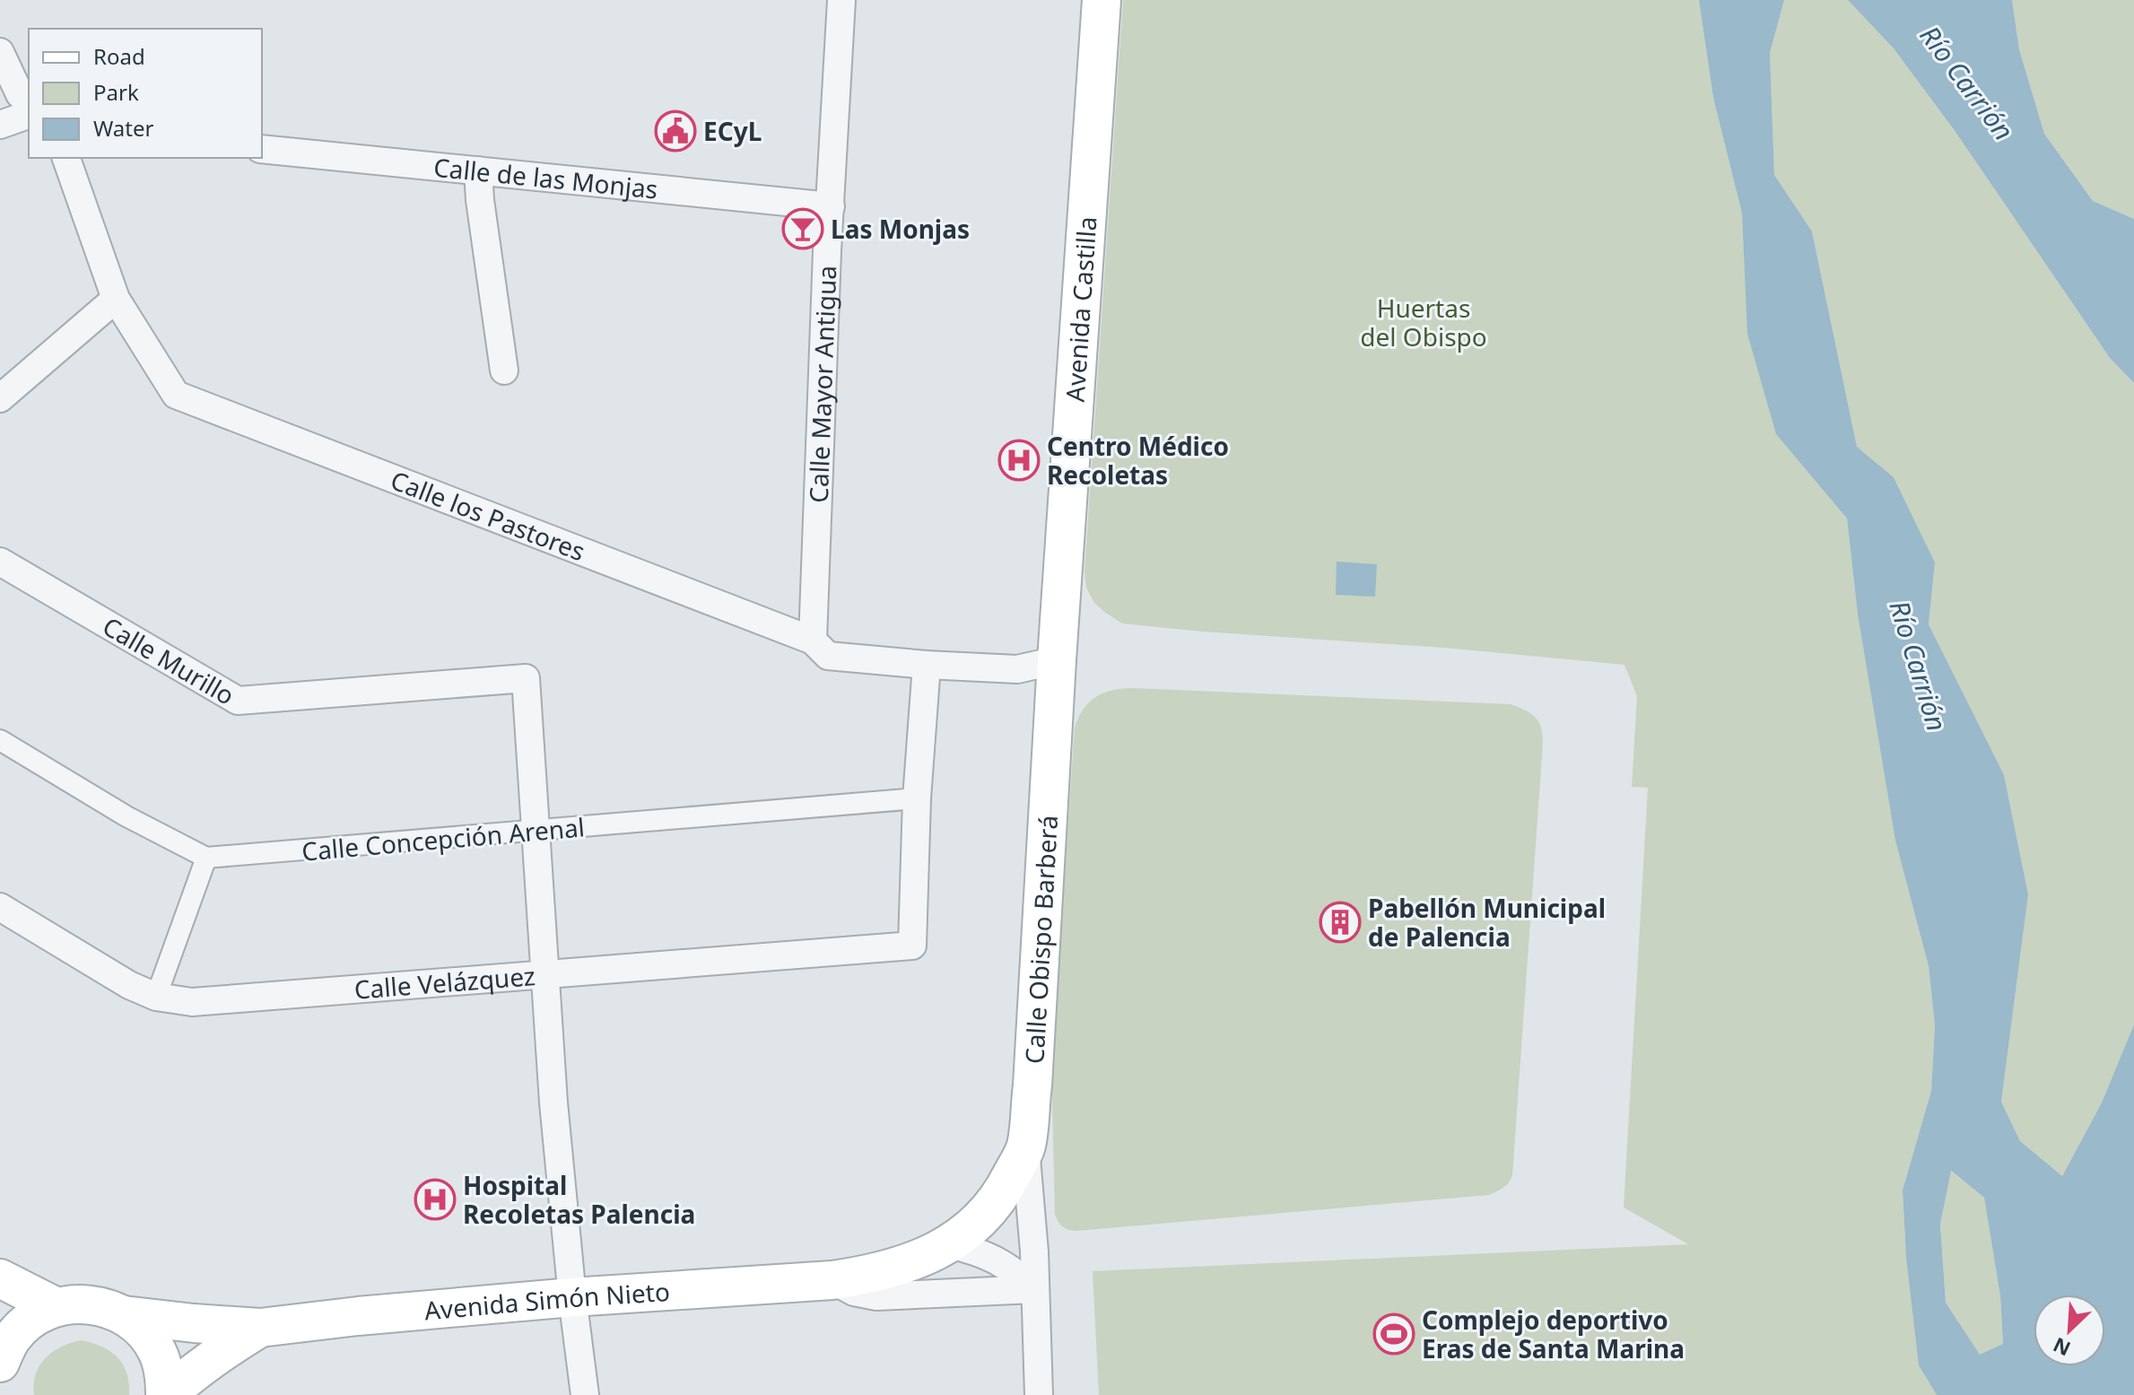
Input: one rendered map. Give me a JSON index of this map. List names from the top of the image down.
{
  "streets": {
    "main road": ["Avenida Castilla", "Calle Obispo Barberá", "Avenida Simón Nieto"],
    "street": [
      "Calle de las Monjas",
      "Calle Mayor Antigua",
      "Calle los Pastores",
      "Calle Murillo",
      "Calle Concepción Arenal",
      "Calle Velázquez"
    ]
  },
  "crossings": [
    ["Calle de las Monjas", "Calle Mayor Antigua"],
    ["Avenida Castilla", "Calle los Pastores"],
    ["Avenida Castilla", "Calle Obispo Barberá"],
    ["Calle Mayor Antigua", "Calle los Pastores"],
    ["Calle los Pastores", "Calle Obispo Barberá"],
    ["Calle Murillo", "Calle Concepción Arenal"],
    ["Calle Concepción Arenal", "Calle Velázquez"],
    ["Calle Obispo Barberá", "Avenida Simón Nieto"]
  ],
  "water": ["Río Carrión"],
  "parks": ["Huertas del Obispo"],
  "places": {
    "public building": ["ECyL"],
    "bar": ["Las Monjas"],
    "hospital": ["Centro Médico Recoletas", "Hospital Recoletas Palencia"],
    "building": ["Pabellón Municipal de Palencia"],
    "sports": ["Complejo deportivo Eras de Santa Marina"]
  },
  "legend": ["Road", "Park", "Water"],
  "north": "bottom left"
}
